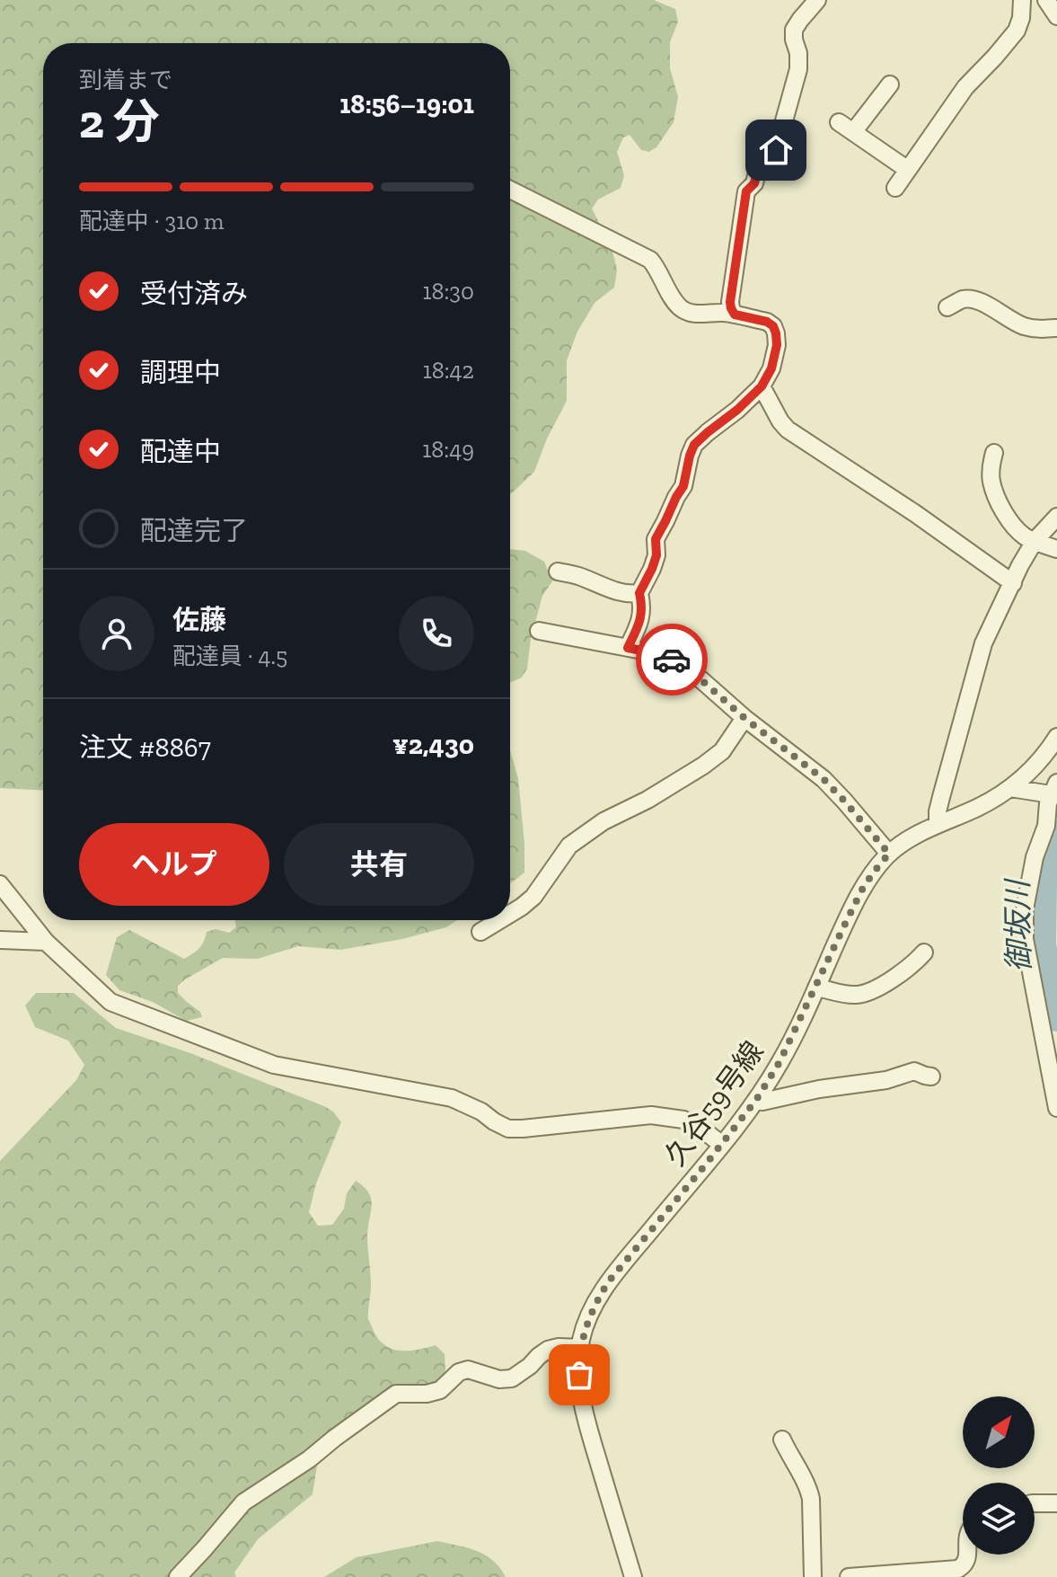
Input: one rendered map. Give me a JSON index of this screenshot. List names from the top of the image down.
{
  "streets": {
    "street": ["久谷59号線"]
  },
  "water": ["御坂川"],
  "north": "top right",
  "page": {
    "heading": ["2 分", "到着まで", "18:56–19:01"],
    "panel": [
      "佐藤",
      "配達員 · 4.5",
      "注文 #8867",
      "¥2,430"
    ],
    "bar": "配達中 · 310 m",
    "list": [
      ["受付済み", "18:30"],
      ["調理中", "18:42"],
      ["配達中", "18:49"],
      "配達完了"
    ],
    "buttons": ["ヘルプ", "共有"]
  }
}
